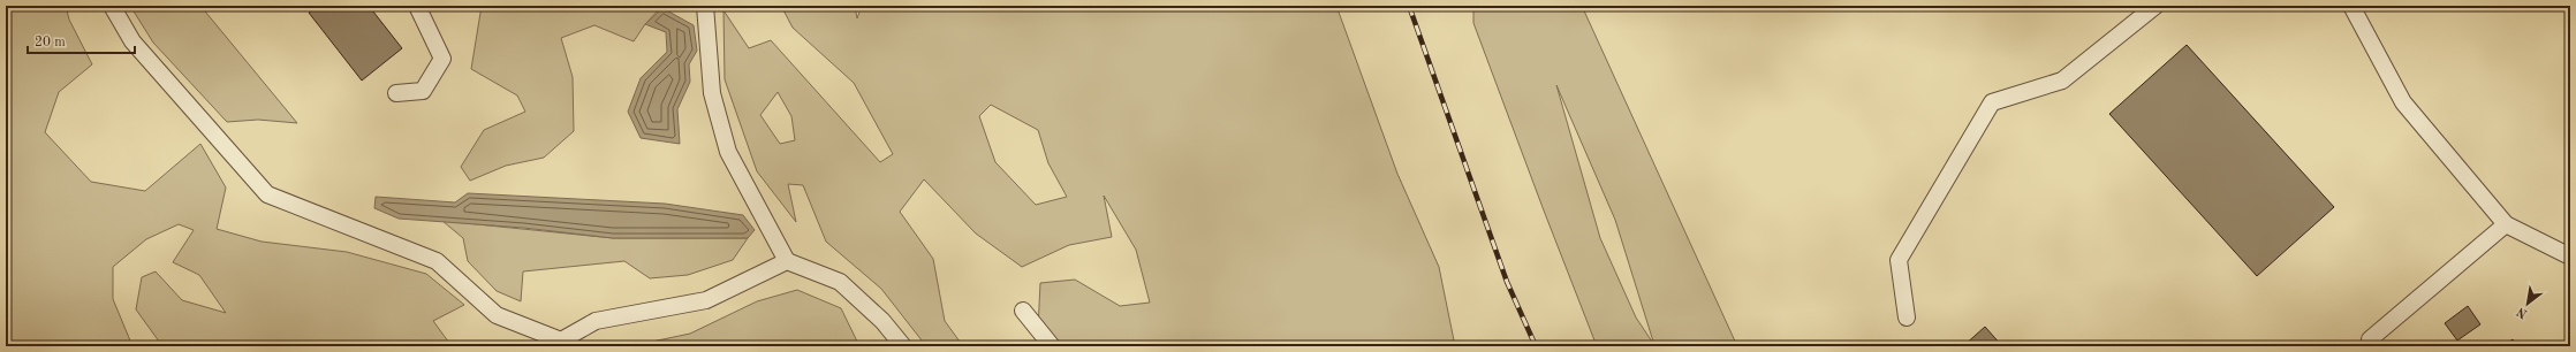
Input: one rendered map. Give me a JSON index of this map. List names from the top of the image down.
{
  "scale_bar": "20 m",
  "north": "bottom left"
}
